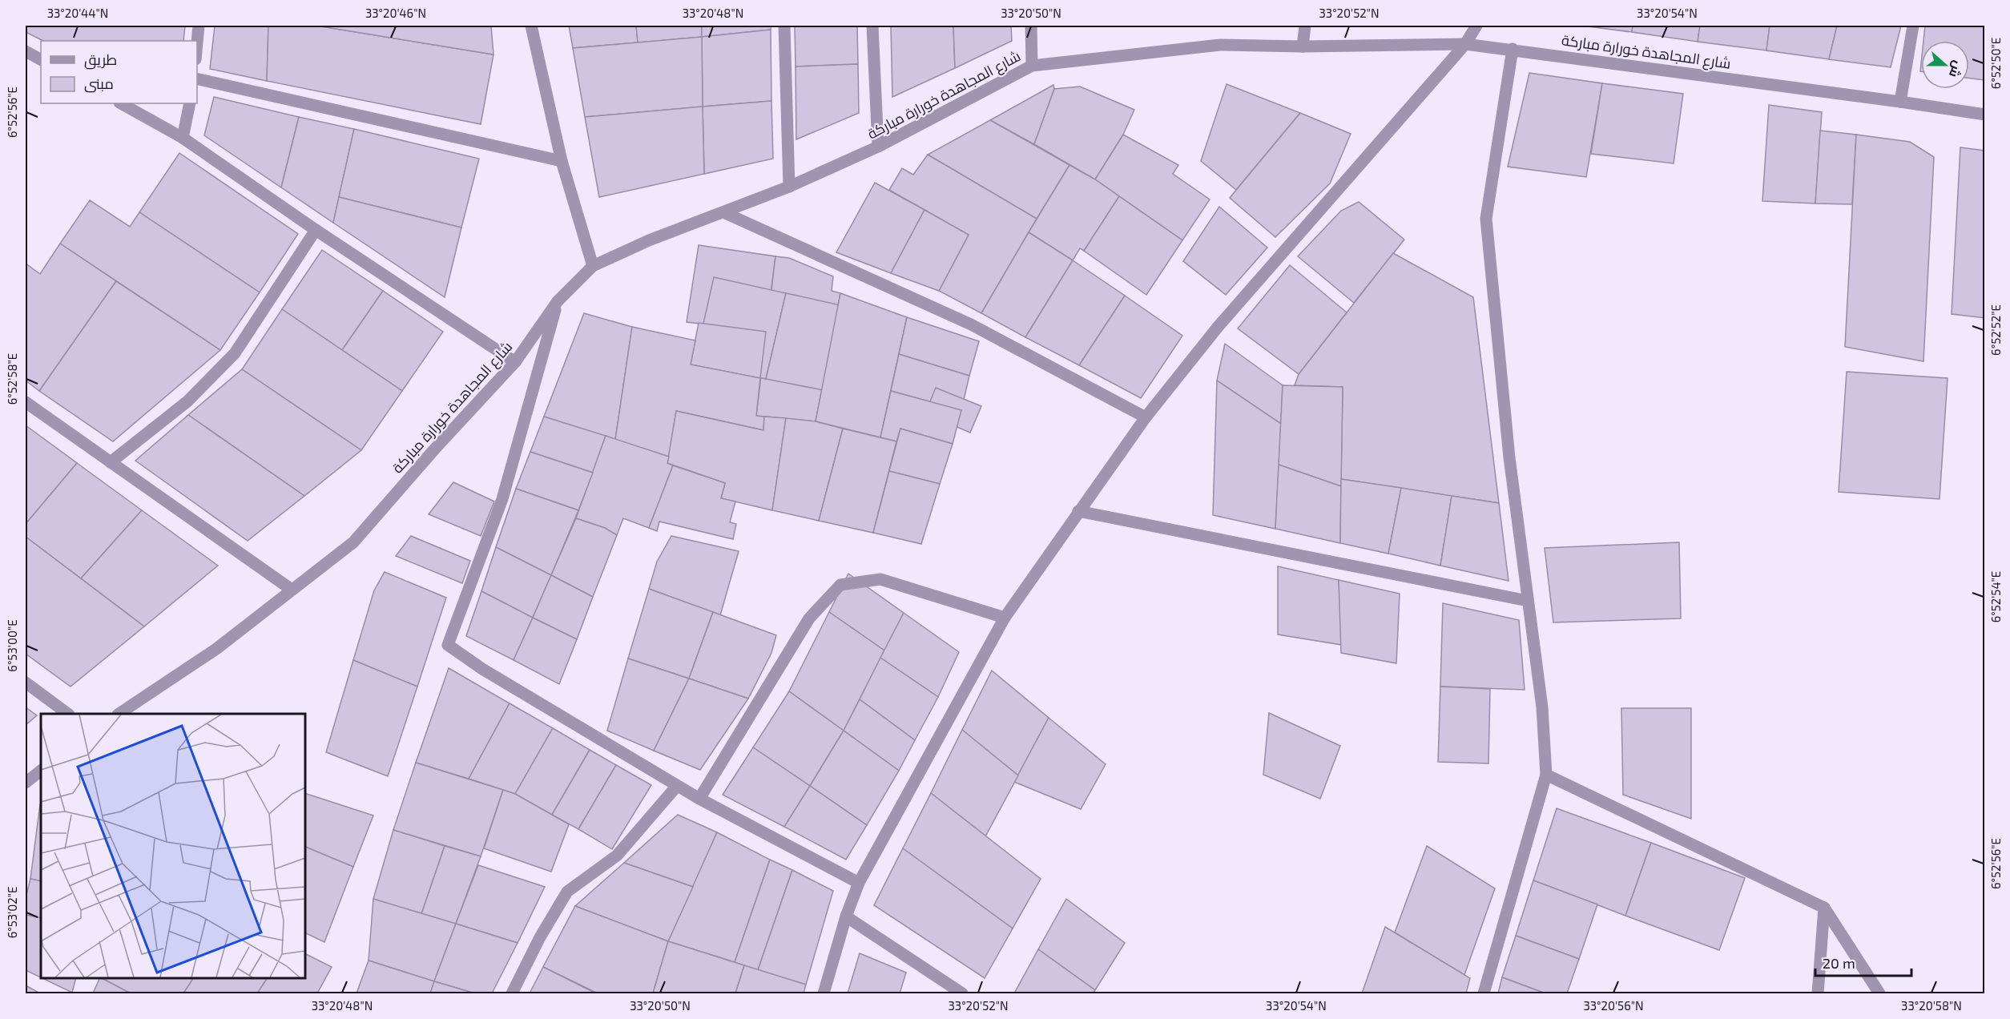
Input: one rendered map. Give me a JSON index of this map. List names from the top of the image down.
{
  "streets": {
    "street": ["شارع المجاهدة خورارة مباركة"]
  },
  "legend": ["طريق", "مبنى"],
  "scale_bar": "20 m",
  "north": "right",
  "coordinates": [
    "33°20'44\"N",
    "33°20'46\"N",
    "33°20'48\"N",
    "33°20'50\"N",
    "33°20'52\"N",
    "33°20'54\"N",
    "6°52'50\"E",
    "6°52'56\"E",
    "6°52'52\"E",
    "6°52'58\"E",
    "6°52'54\"E",
    "6°53'00\"E",
    "6°53'02\"E",
    "33°20'56\"N",
    "33°20'58\"N"
  ]
}
